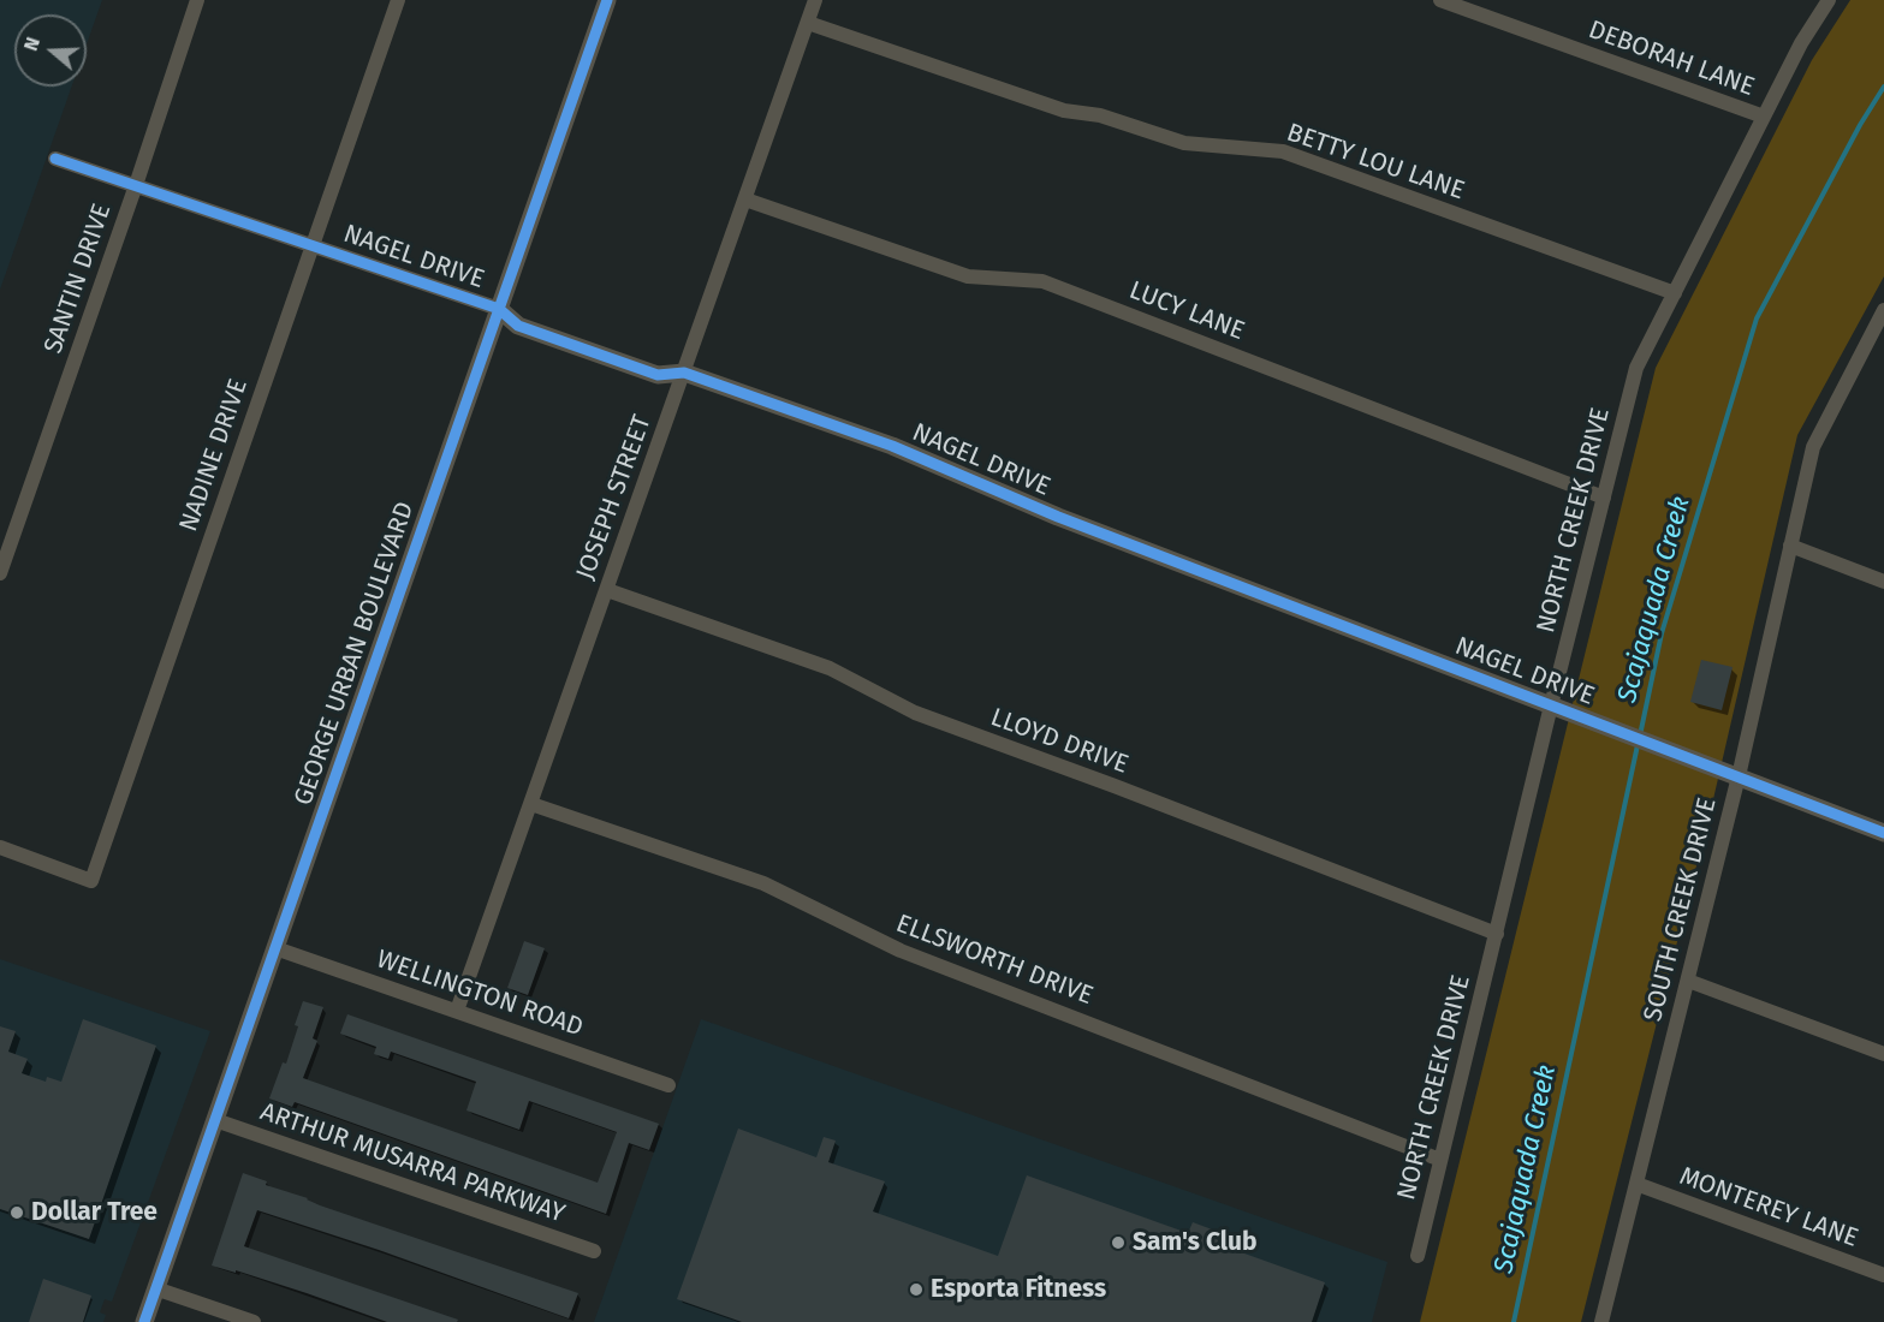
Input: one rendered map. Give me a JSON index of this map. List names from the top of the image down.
{
  "streets": {
    "street": [
      "DEBORAH LANE",
      "BETTY LOU LANE",
      "NAGEL DRIVE",
      "SANTIN DRIVE",
      "LUCY LANE",
      "NADINE DRIVE",
      "JOSEPH STREET",
      "NORTH CREEK DRIVE",
      "GEORGE URBAN BOULEVARD",
      "LLOYD DRIVE",
      "SOUTH CREEK DRIVE",
      "ELLSWORTH DRIVE",
      "WELLINGTON ROAD",
      "ARTHUR MUSARRA PARKWAY",
      "MONTEREY LANE"
    ]
  },
  "crossings": [
    ["DEBORAH LANE", "NORTH CREEK DRIVE"],
    ["BETTY LOU LANE", "JOSEPH STREET"],
    ["BETTY LOU LANE", "NORTH CREEK DRIVE"],
    ["NAGEL DRIVE", "SANTIN DRIVE"],
    ["NAGEL DRIVE", "NADINE DRIVE"],
    ["NAGEL DRIVE", "JOSEPH STREET"],
    ["NAGEL DRIVE", "NORTH CREEK DRIVE"],
    ["NAGEL DRIVE", "GEORGE URBAN BOULEVARD"],
    ["NAGEL DRIVE", "SOUTH CREEK DRIVE"],
    ["LUCY LANE", "JOSEPH STREET"],
    ["LUCY LANE", "NORTH CREEK DRIVE"],
    ["JOSEPH STREET", "LLOYD DRIVE"],
    ["JOSEPH STREET", "ELLSWORTH DRIVE"],
    ["JOSEPH STREET", "WELLINGTON ROAD"],
    ["NORTH CREEK DRIVE", "LLOYD DRIVE"],
    ["NORTH CREEK DRIVE", "ELLSWORTH DRIVE"],
    ["GEORGE URBAN BOULEVARD", "WELLINGTON ROAD"],
    ["GEORGE URBAN BOULEVARD", "ARTHUR MUSARRA PARKWAY"],
    ["SOUTH CREEK DRIVE", "MONTEREY LANE"]
  ],
  "water": ["Scajaquada Creek"],
  "places": ["Dollar Tree", "Sam's Club", "Esporta Fitness"],
  "north": "left"
}
